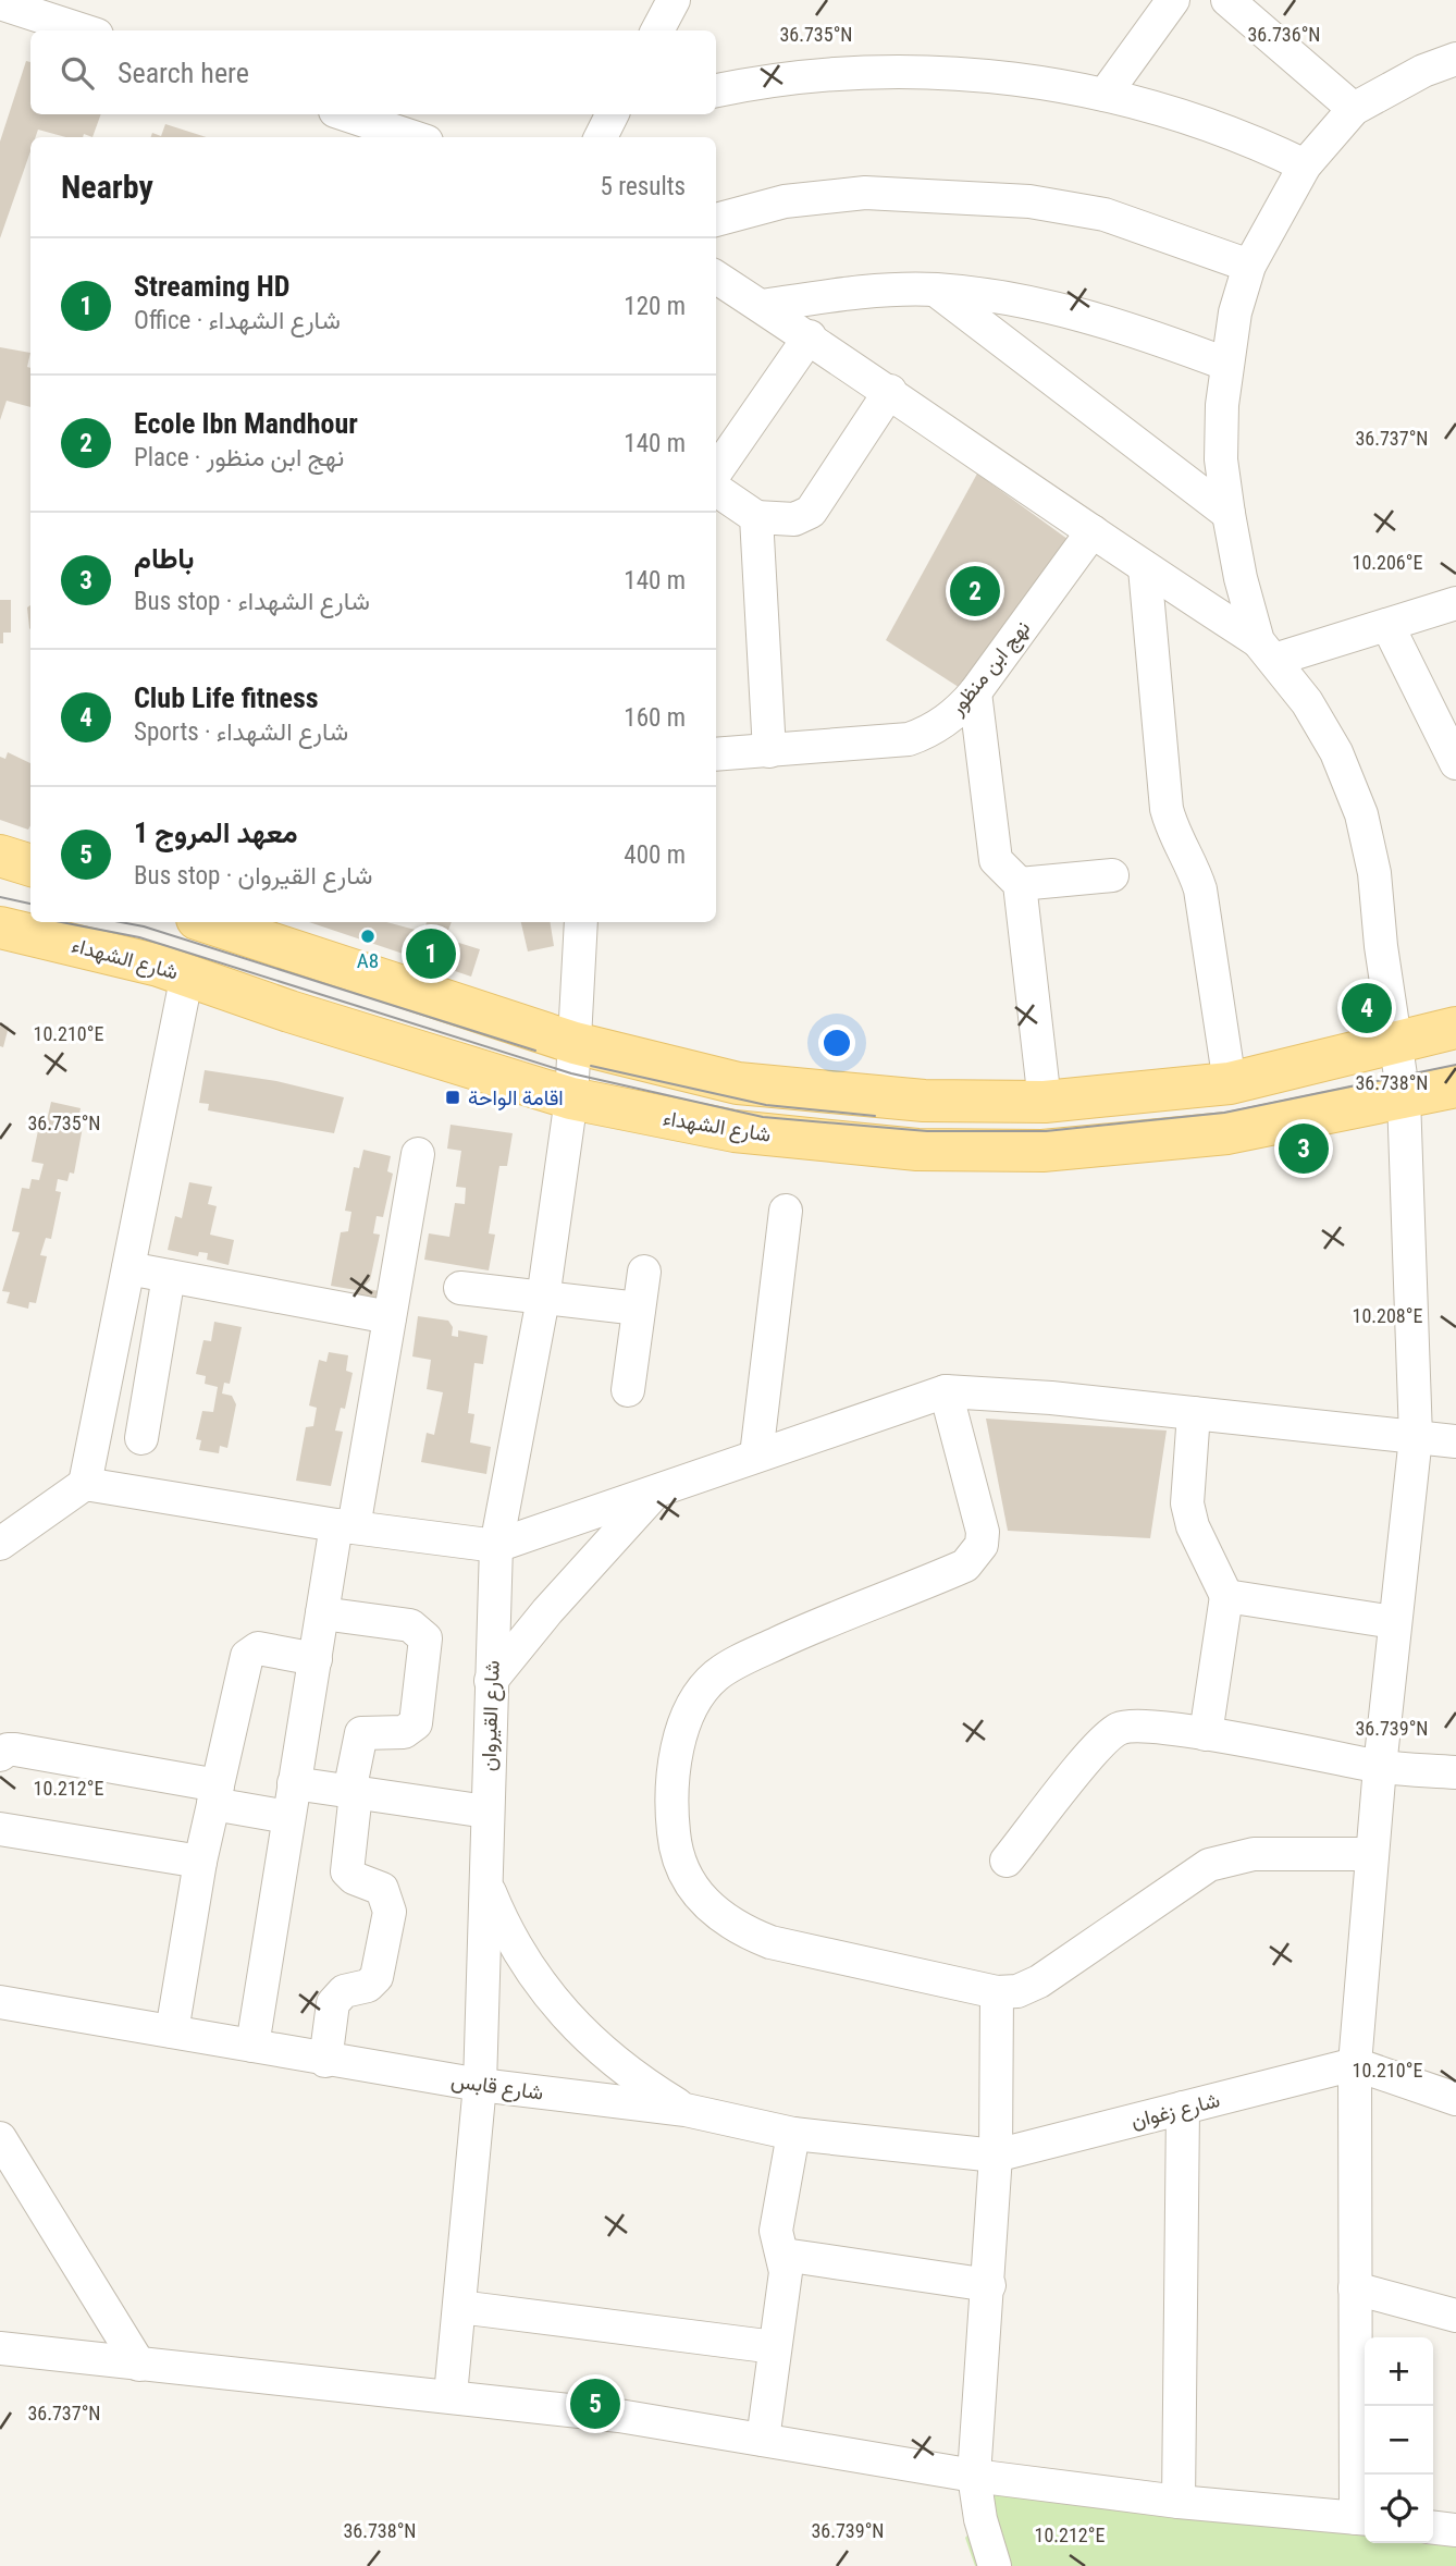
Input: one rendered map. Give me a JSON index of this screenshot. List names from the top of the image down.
{
  "streets": {
    "main road": ["شارع الشهداء"],
    "street": [
      "نهج ابن منظور",
      "شارع القيروان",
      "شارع قابس",
      "شارع زغوان"
    ]
  },
  "crossings": [
    ["شارع الشهداء", "شارع القيروان"],
    ["شارع القيروان", "شارع قابس"],
    ["شارع قابس", "شارع زغوان"]
  ],
  "places": {
    "other": ["A8"],
    "transit": ["اقامة الواحة"]
  },
  "page": {
    "search": "Search here",
    "heading": ["Nearby", "5 results"],
    "list": [
      {
        "mark": "1",
        "name": "Streaming HD",
        "note": "Office · شارع الشهداء",
        "value": "120 m"
      },
      {
        "mark": "2",
        "name": "Ecole Ibn Mandhour",
        "note": "Place · نهج ابن منظور",
        "value": "140 m"
      },
      {
        "mark": "3",
        "name": "باطام",
        "note": "Bus stop · شارع الشهداء",
        "value": "140 m"
      },
      {
        "mark": "4",
        "name": "Club Life fitness",
        "note": "Sports · شارع الشهداء",
        "value": "160 m"
      },
      {
        "mark": "5",
        "name": "معهد المروج 1",
        "note": "Bus stop · شارع القيروان",
        "value": "400 m"
      }
    ],
    "pins": [
      "2",
      "1",
      "4",
      "3",
      "5"
    ],
    "map_buttons": ["+", "−"]
  },
  "coordinates": [
    "36.735°N",
    "36.736°N",
    "36.737°N",
    "10.206°E",
    "10.210°E",
    "36.738°N",
    "10.208°E",
    "36.739°N",
    "10.212°E"
  ]
}
